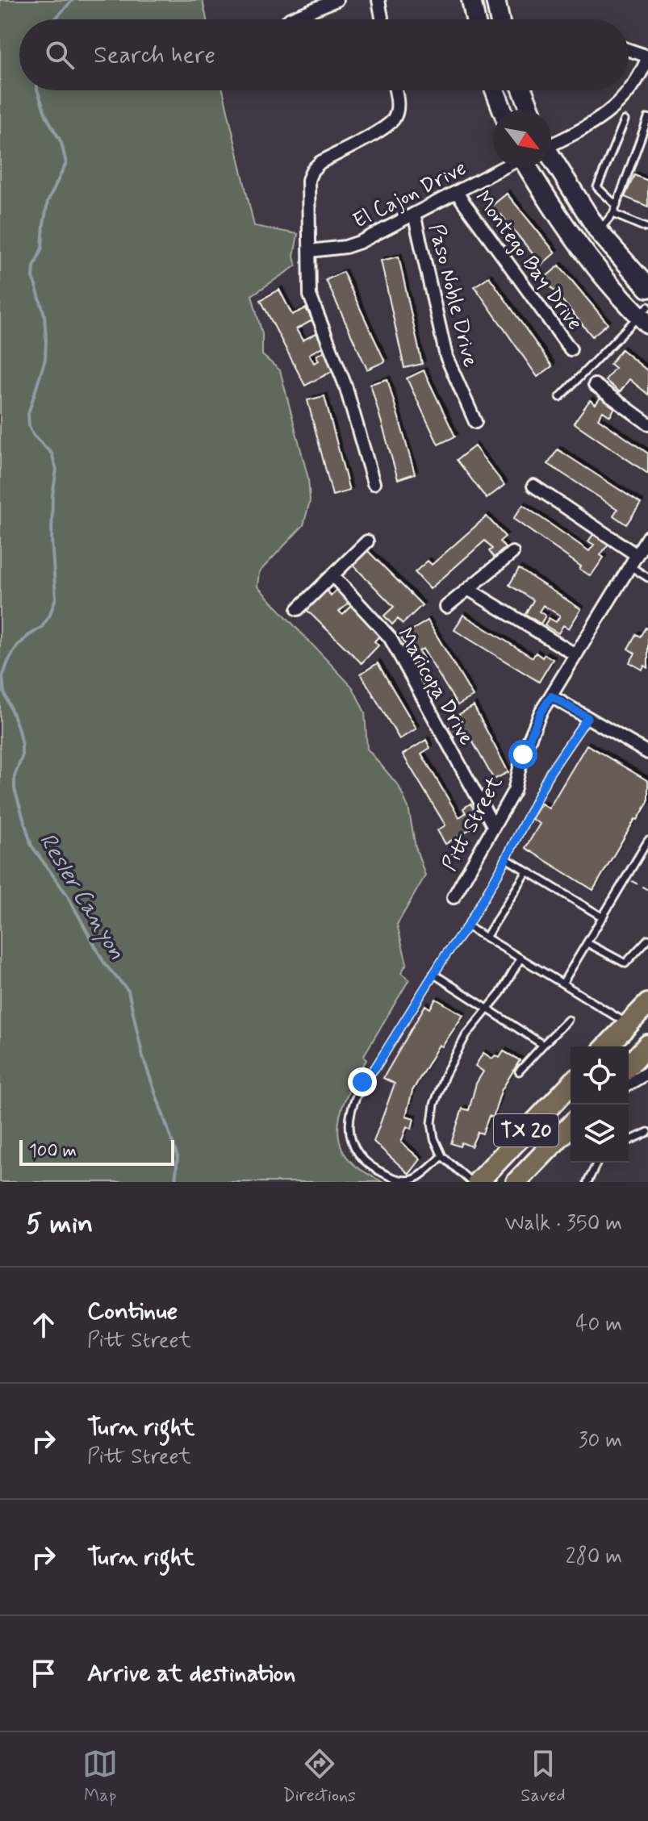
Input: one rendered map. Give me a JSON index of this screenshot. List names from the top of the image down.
{
  "streets": {
    "main road": ["TX 20"],
    "street": [
      "El Cajon Drive",
      "Montego Bay Drive",
      "Paso Noble Drive",
      "Maricopa Drive",
      "Pitt Street"
    ]
  },
  "crossings": [
    ["El Cajon Drive", "Montego Bay Drive"],
    ["El Cajon Drive", "Paso Noble Drive"],
    ["Maricopa Drive", "Pitt Street"]
  ],
  "water": ["Resler Canyon"],
  "scale_bar": "100 m",
  "north": "bottom right",
  "page": {
    "search": "Search here",
    "scale": "100 m",
    "heading": ["5 min", "Walk · 350 m"],
    "list": [
      ["Continue", "Pitt Street", "40 m"],
      ["Turn right", "Pitt Street", "30 m"],
      ["Turn right", "280 m"],
      "Arrive at destination"
    ],
    "nav": ["Map", "Directions", "Saved"]
  }
}
